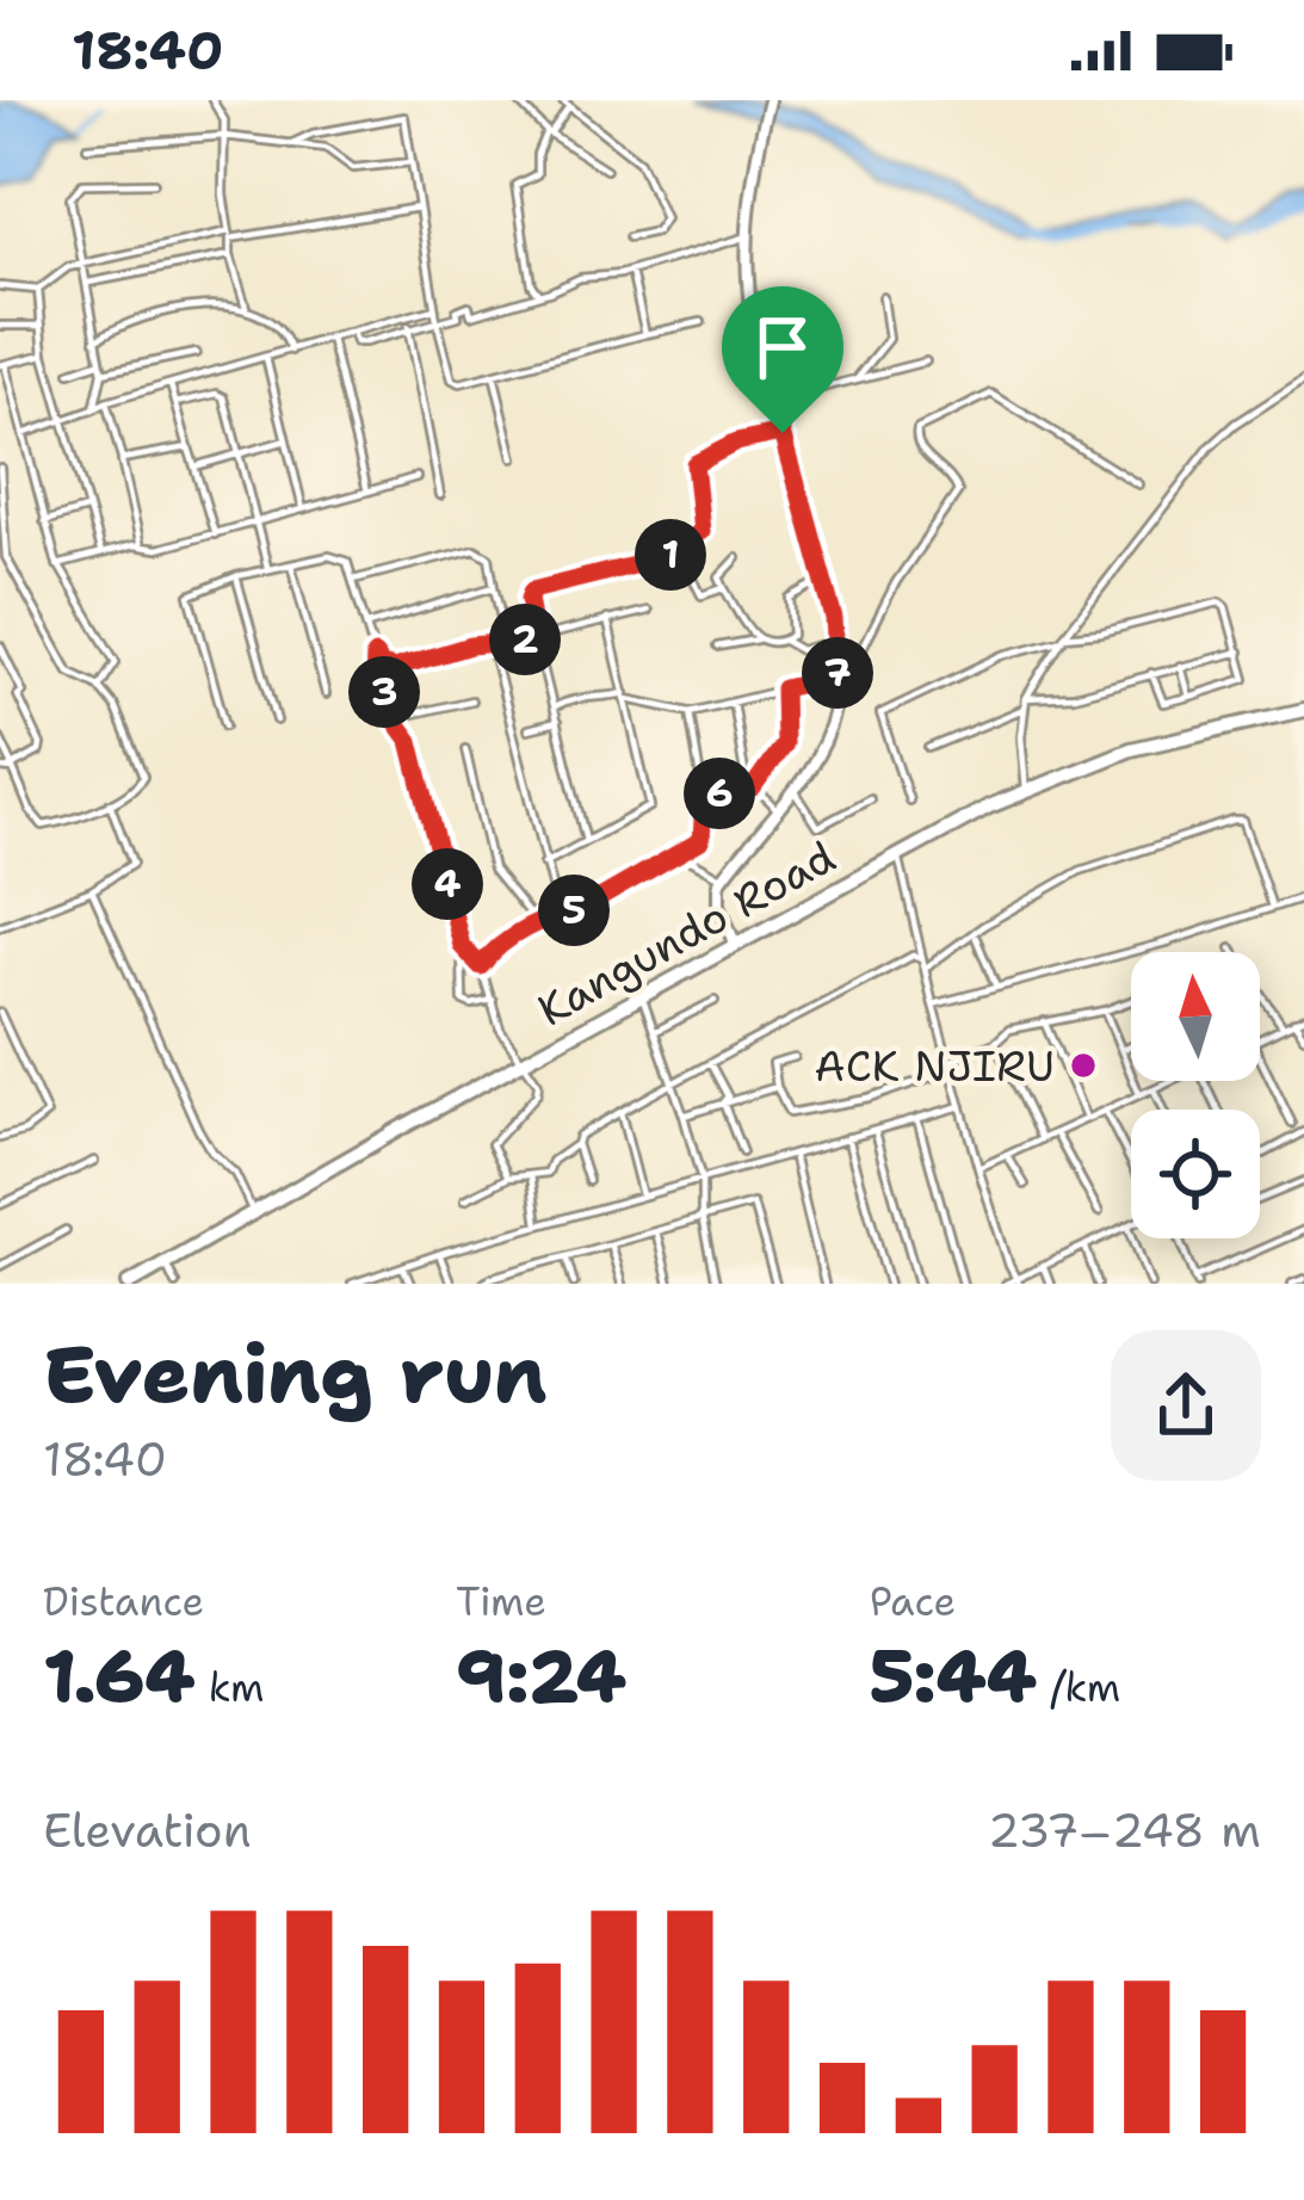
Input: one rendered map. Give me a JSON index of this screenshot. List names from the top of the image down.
{
  "streets": {
    "highway": ["Kangundo Road"]
  },
  "places": ["ACK NJIRU"],
  "north": "top",
  "page": {
    "status": "18:40",
    "pins": [
      "1",
      "2",
      "7",
      "3",
      "6",
      "4",
      "5"
    ],
    "heading": ["Evening run", "18:40"],
    "stats": [
      ["Distance", "1.64 km"],
      ["Time", "9:24"],
      ["Pace", "5:44 /km"]
    ],
    "chart": ["Elevation", "237–248 m"]
  }
}
